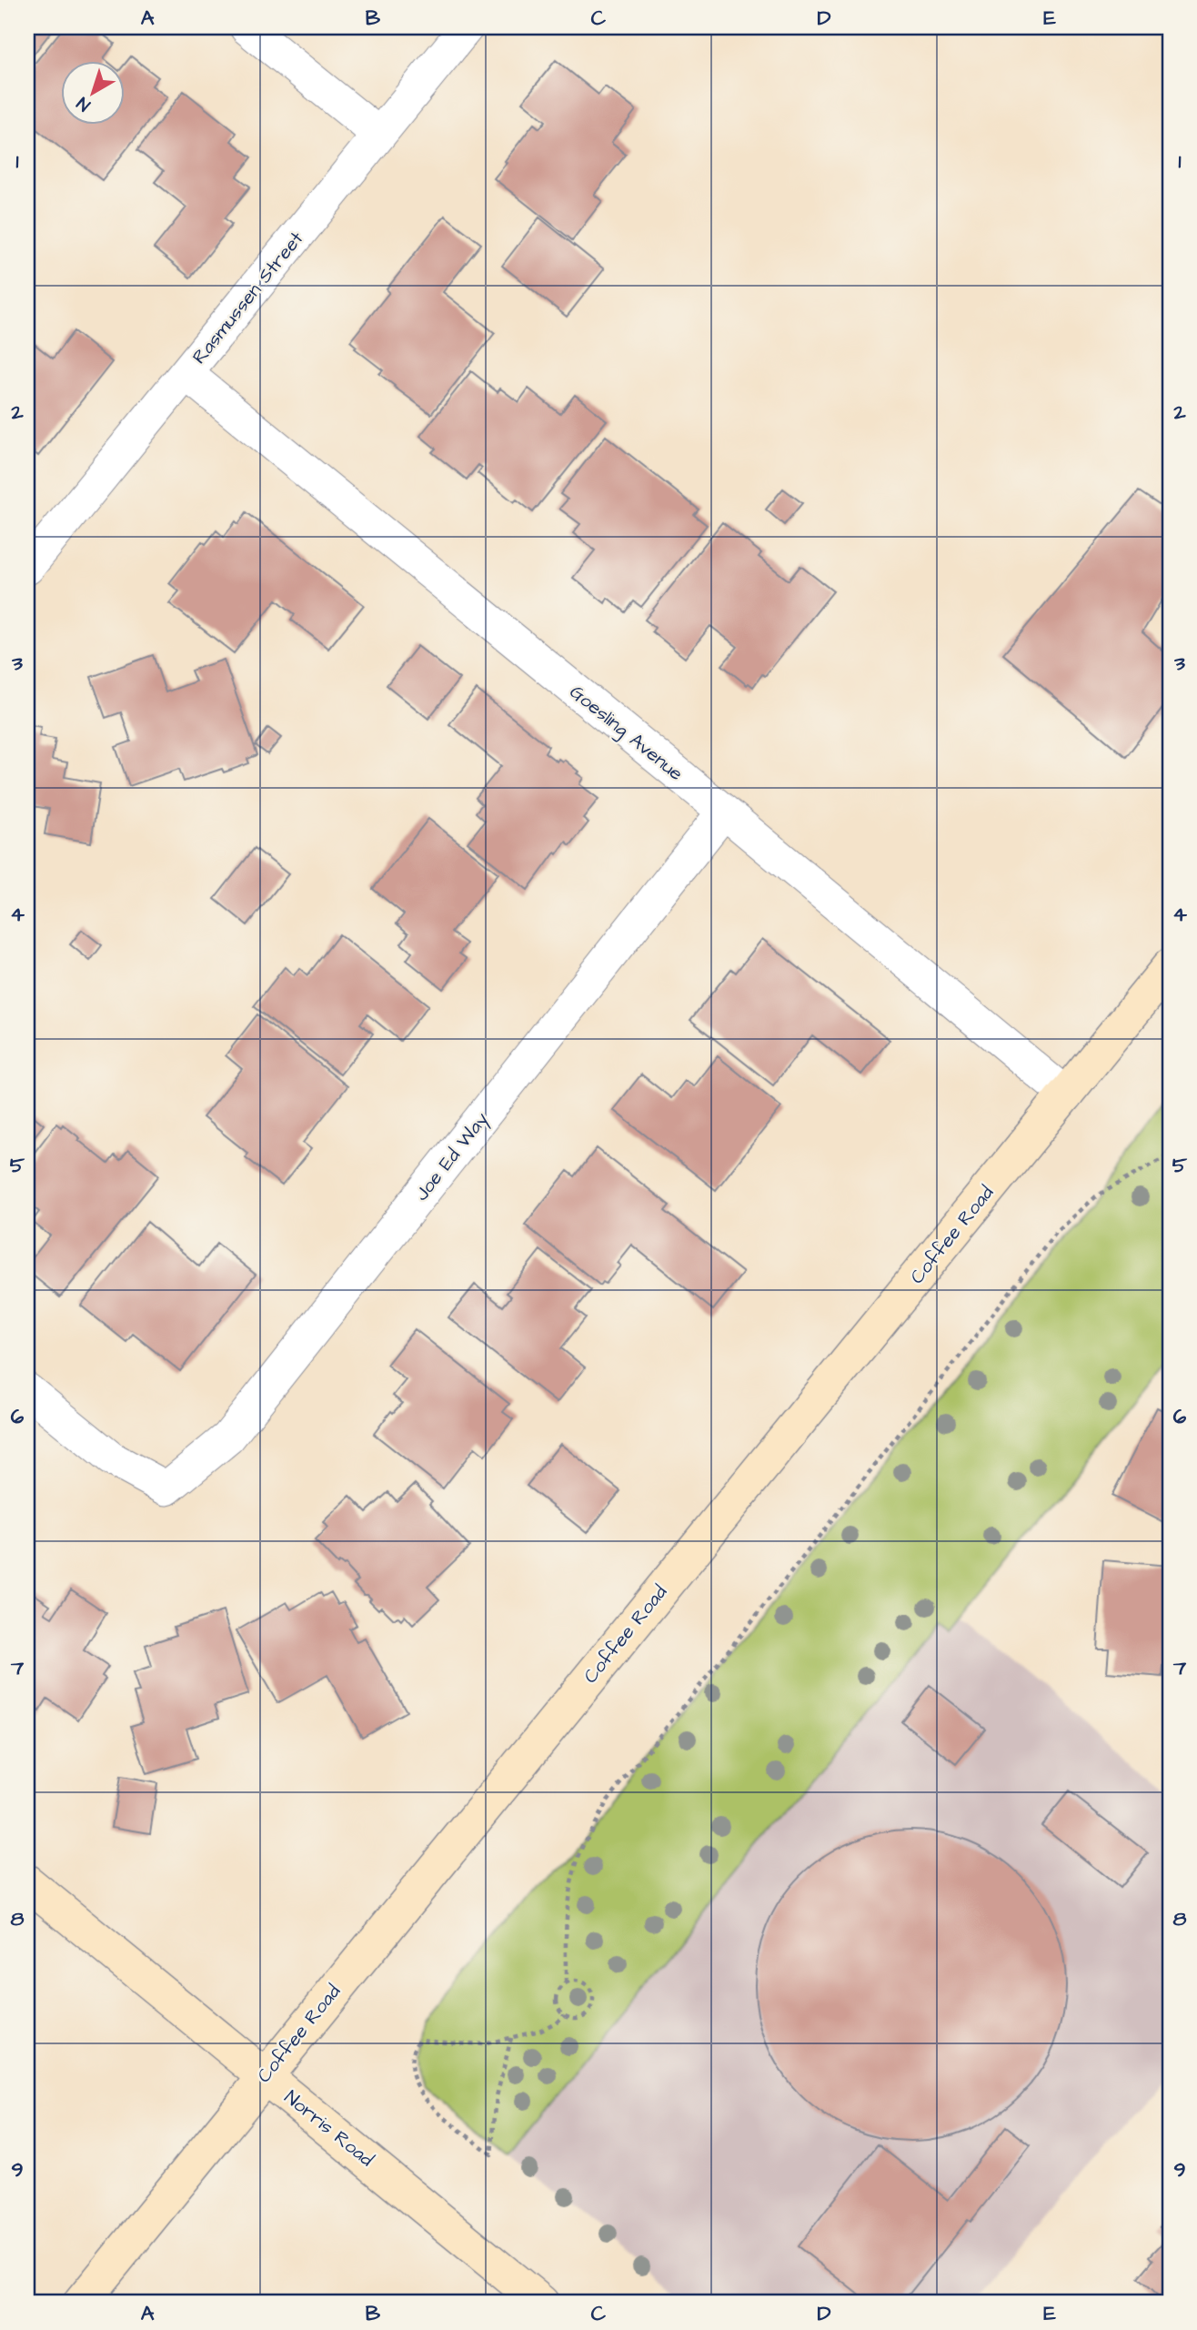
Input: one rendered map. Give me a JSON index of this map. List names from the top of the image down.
{
  "streets": {
    "main road": ["Coffee Road", "Norris Road"],
    "street": ["Rasmussen Street", "Goesling Avenue", "Joe Ed Way"]
  },
  "crossings": [
    ["Rasmussen Street", "Goesling Avenue"],
    ["Goesling Avenue", "Joe Ed Way"],
    ["Goesling Avenue", "Coffee Road"],
    ["Coffee Road", "Norris Road"]
  ],
  "north": "bottom left",
  "grid": {
    "columns": [
      "A",
      "B",
      "C",
      "D",
      "E"
    ],
    "rows": [
      "1",
      "2",
      "3",
      "4",
      "5",
      "6",
      "7",
      "8",
      "9"
    ]
  }
}
